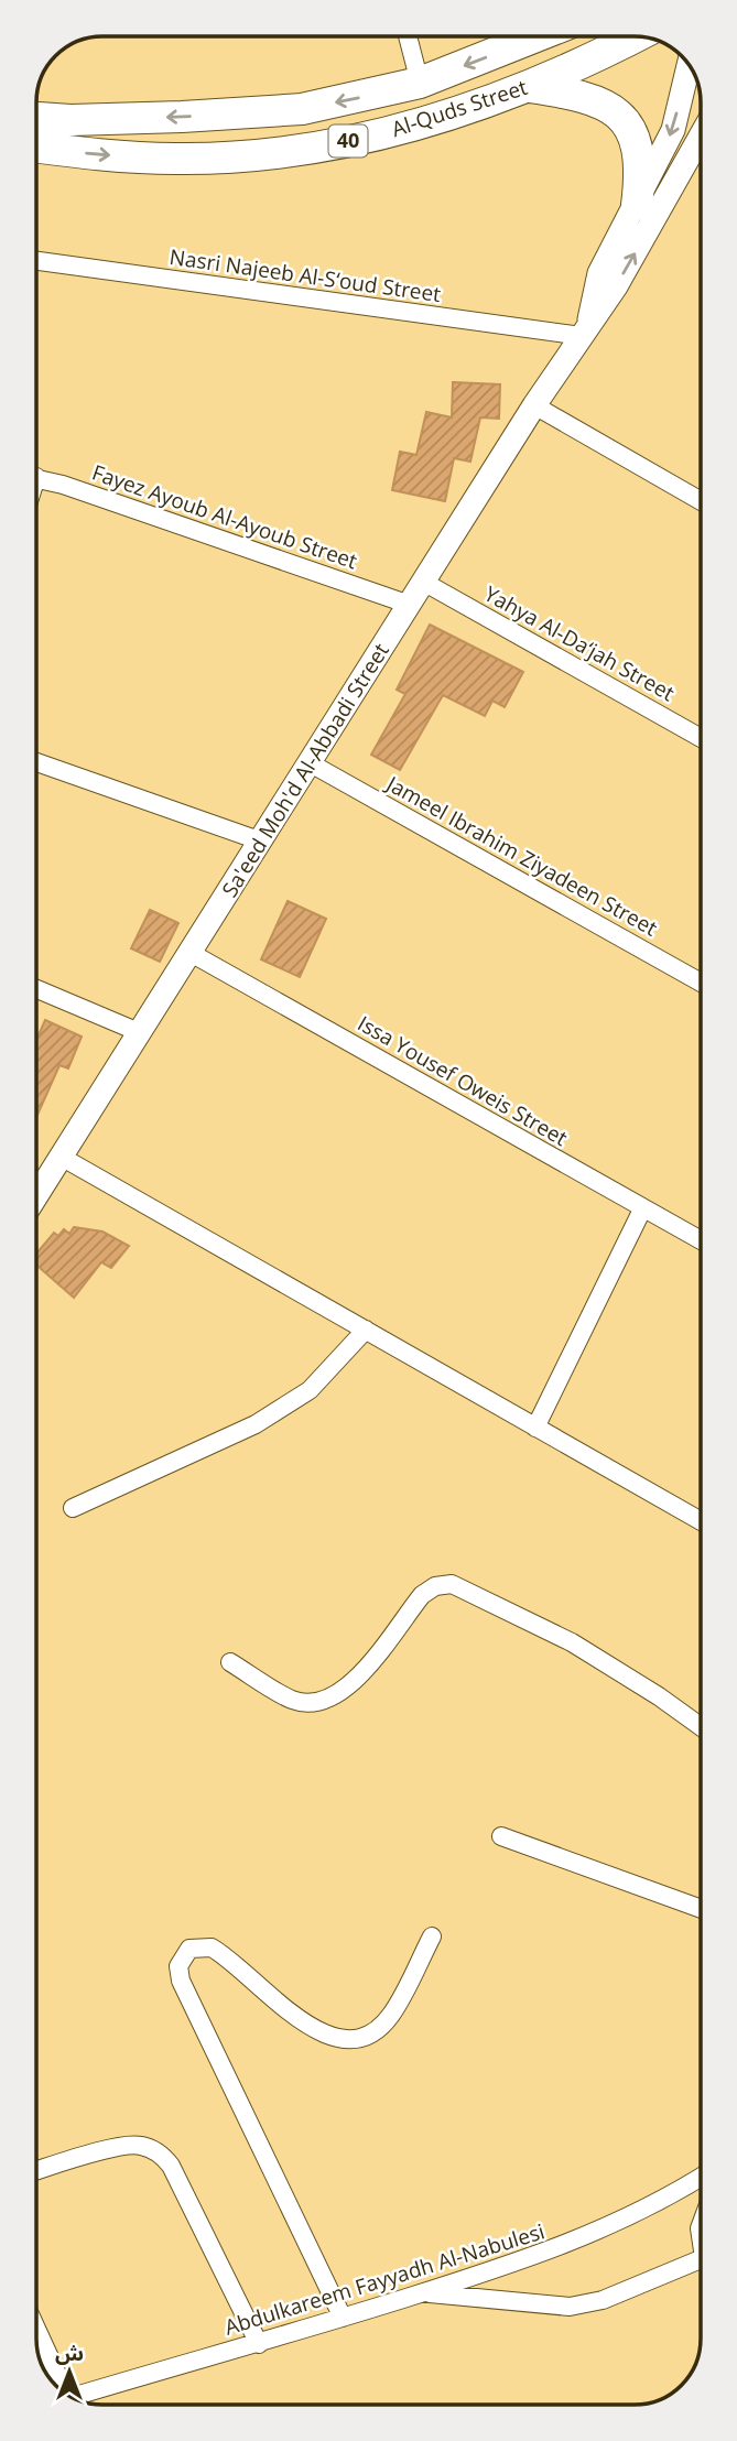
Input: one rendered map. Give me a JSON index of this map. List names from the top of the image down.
{
  "streets": {
    "highway": ["Al-Quds Street", "40"],
    "street": [
      "Nasri Najeeb Al-S‘oud Street",
      "Fayez Ayoub Al-Ayoub Street",
      "Yahya Al-Da‘jah Street",
      "Sa'eed Moh'd Al-Abbadi Street",
      "Jameel Ibrahim Ziyadeen Street",
      "Issa Yousef Oweis Street",
      "Abdulkareem Fayyadh Al-Nabulesi"
    ]
  },
  "crossings": [
    ["Nasri Najeeb Al-S‘oud Street", "Sa'eed Moh'd Al-Abbadi Street"],
    ["Fayez Ayoub Al-Ayoub Street", "Sa'eed Moh'd Al-Abbadi Street"],
    ["Yahya Al-Da‘jah Street", "Sa'eed Moh'd Al-Abbadi Street"],
    ["Sa'eed Moh'd Al-Abbadi Street", "Jameel Ibrahim Ziyadeen Street"],
    ["Sa'eed Moh'd Al-Abbadi Street", "Issa Yousef Oweis Street"]
  ],
  "north": "top"
}
